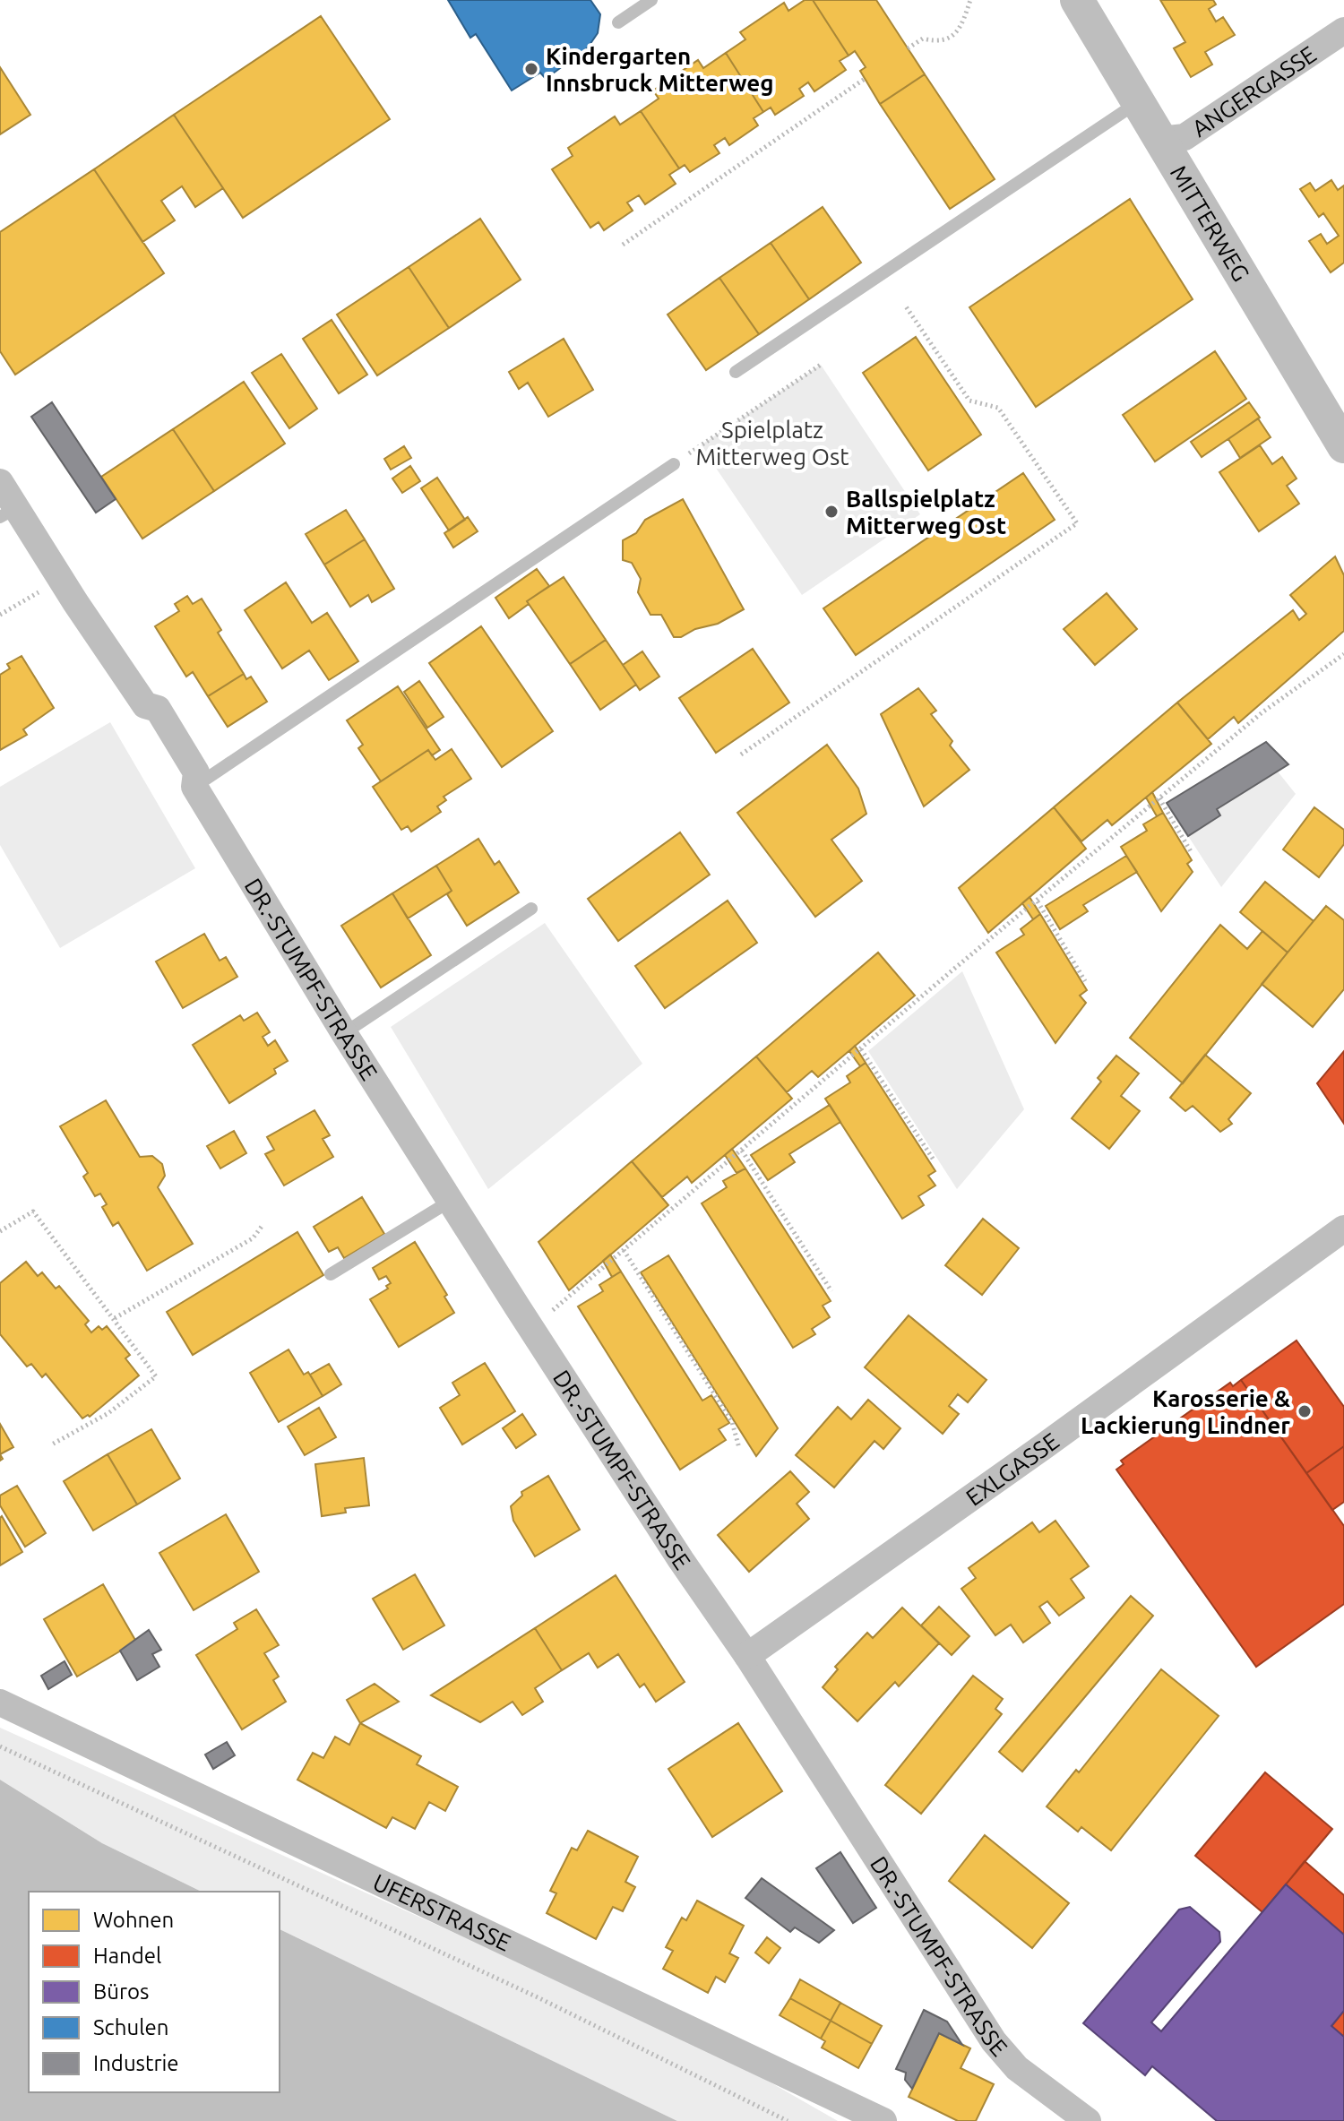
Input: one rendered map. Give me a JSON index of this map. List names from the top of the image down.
{
  "streets": {
    "street": [
      "ANGERGASSE",
      "MITTERWEG",
      "DR.-STUMPF-STRASSE",
      "EXLGASSE",
      "UFERSTRASSE"
    ]
  },
  "crossings": [
    ["ANGERGASSE", "MITTERWEG"],
    ["DR.-STUMPF-STRASSE", "EXLGASSE"]
  ],
  "parks": ["Spielplatz Mitterweg Ost"],
  "places": ["Kindergarten Innsbruck Mitterweg", "Ballspielplatz Mitterweg Ost", "Karosserie & Lackierung Lindner"],
  "legend": [
    "Wohnen",
    "Handel",
    "Büros",
    "Schulen",
    "Industrie"
  ]
}
